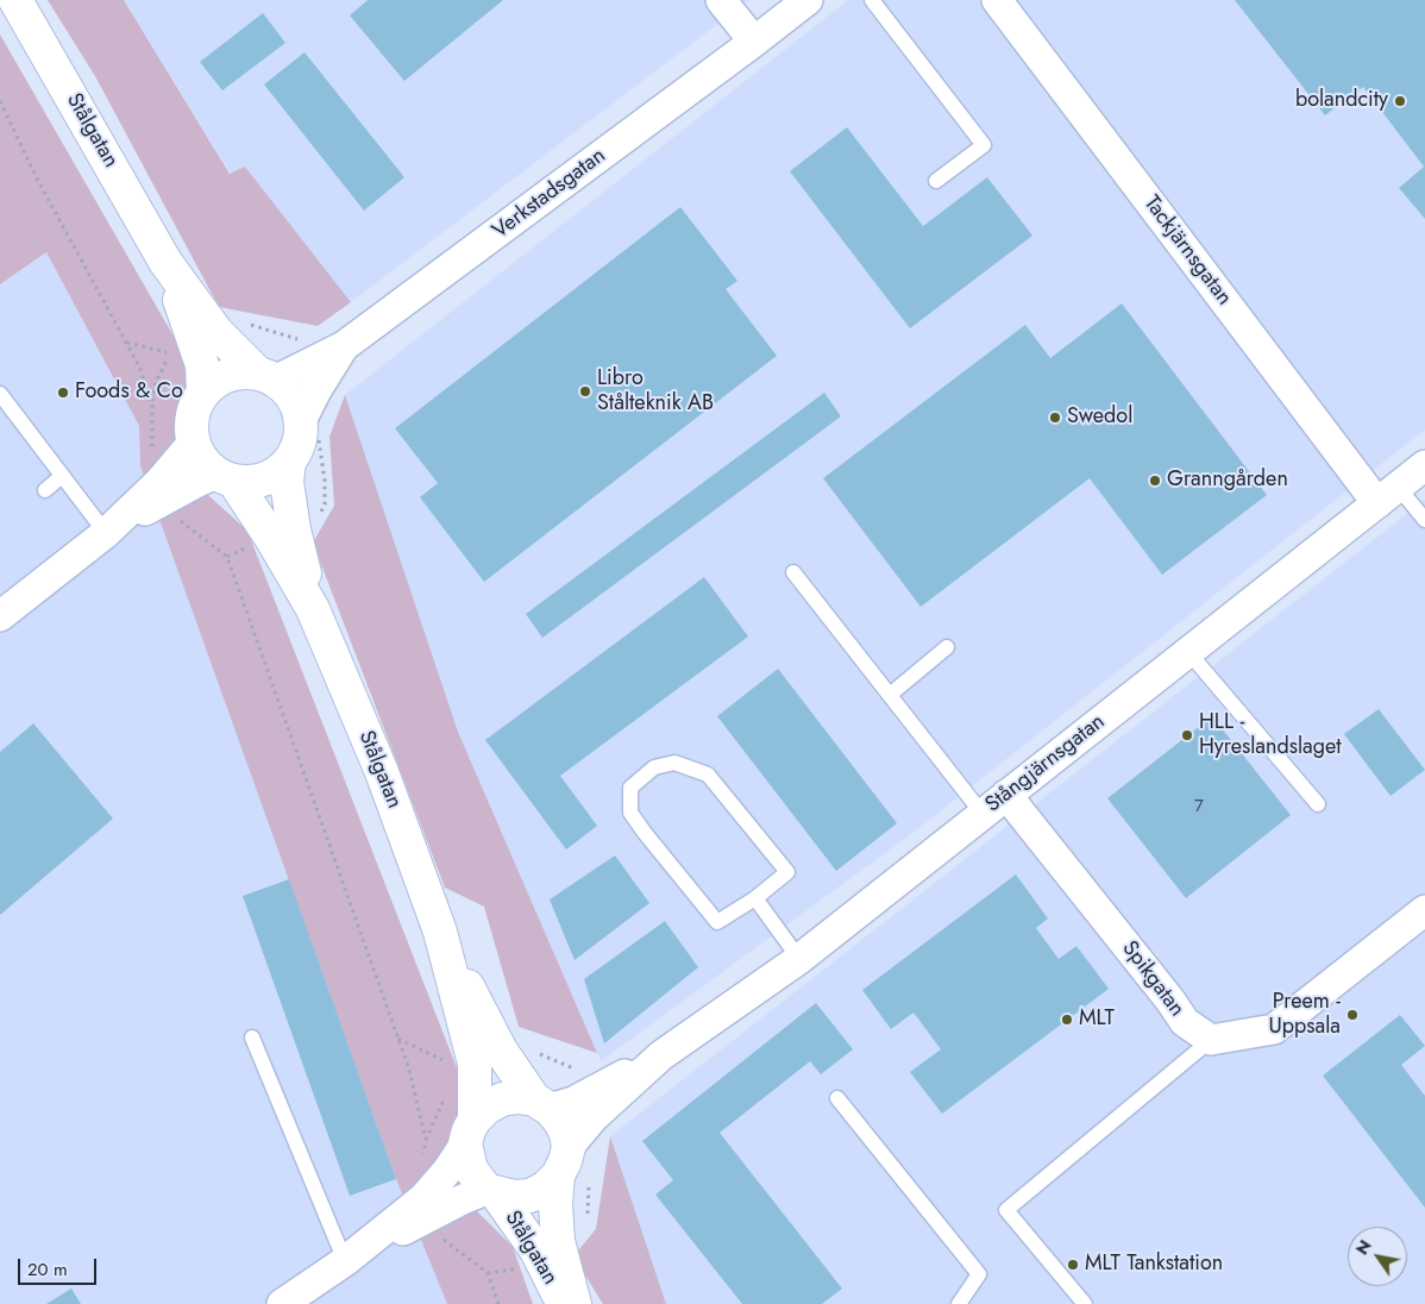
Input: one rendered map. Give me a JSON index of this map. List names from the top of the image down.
{
  "streets": {
    "main road": ["Stålgatan"],
    "street": [
      "Verkstadsgatan",
      "Tackjärnsgatan",
      "Stångjärnsgatan",
      "Spikgatan"
    ]
  },
  "crossings": [
    ["Stålgatan", "Verkstadsgatan"],
    ["Stålgatan", "Stångjärnsgatan"],
    ["Tackjärnsgatan", "Stångjärnsgatan"],
    ["Stångjärnsgatan", "Spikgatan"]
  ],
  "places": [
    "bolandcity",
    "Libro Stålteknik AB",
    "Foods & Co",
    "Swedol",
    "Granngården",
    "HLL - Hyreslandslaget",
    "Preem - Uppsala",
    "MLT",
    "MLT Tankstation"
  ],
  "house_numbers": ["7"],
  "scale_bar": "20 m",
  "north": "top left"
}
